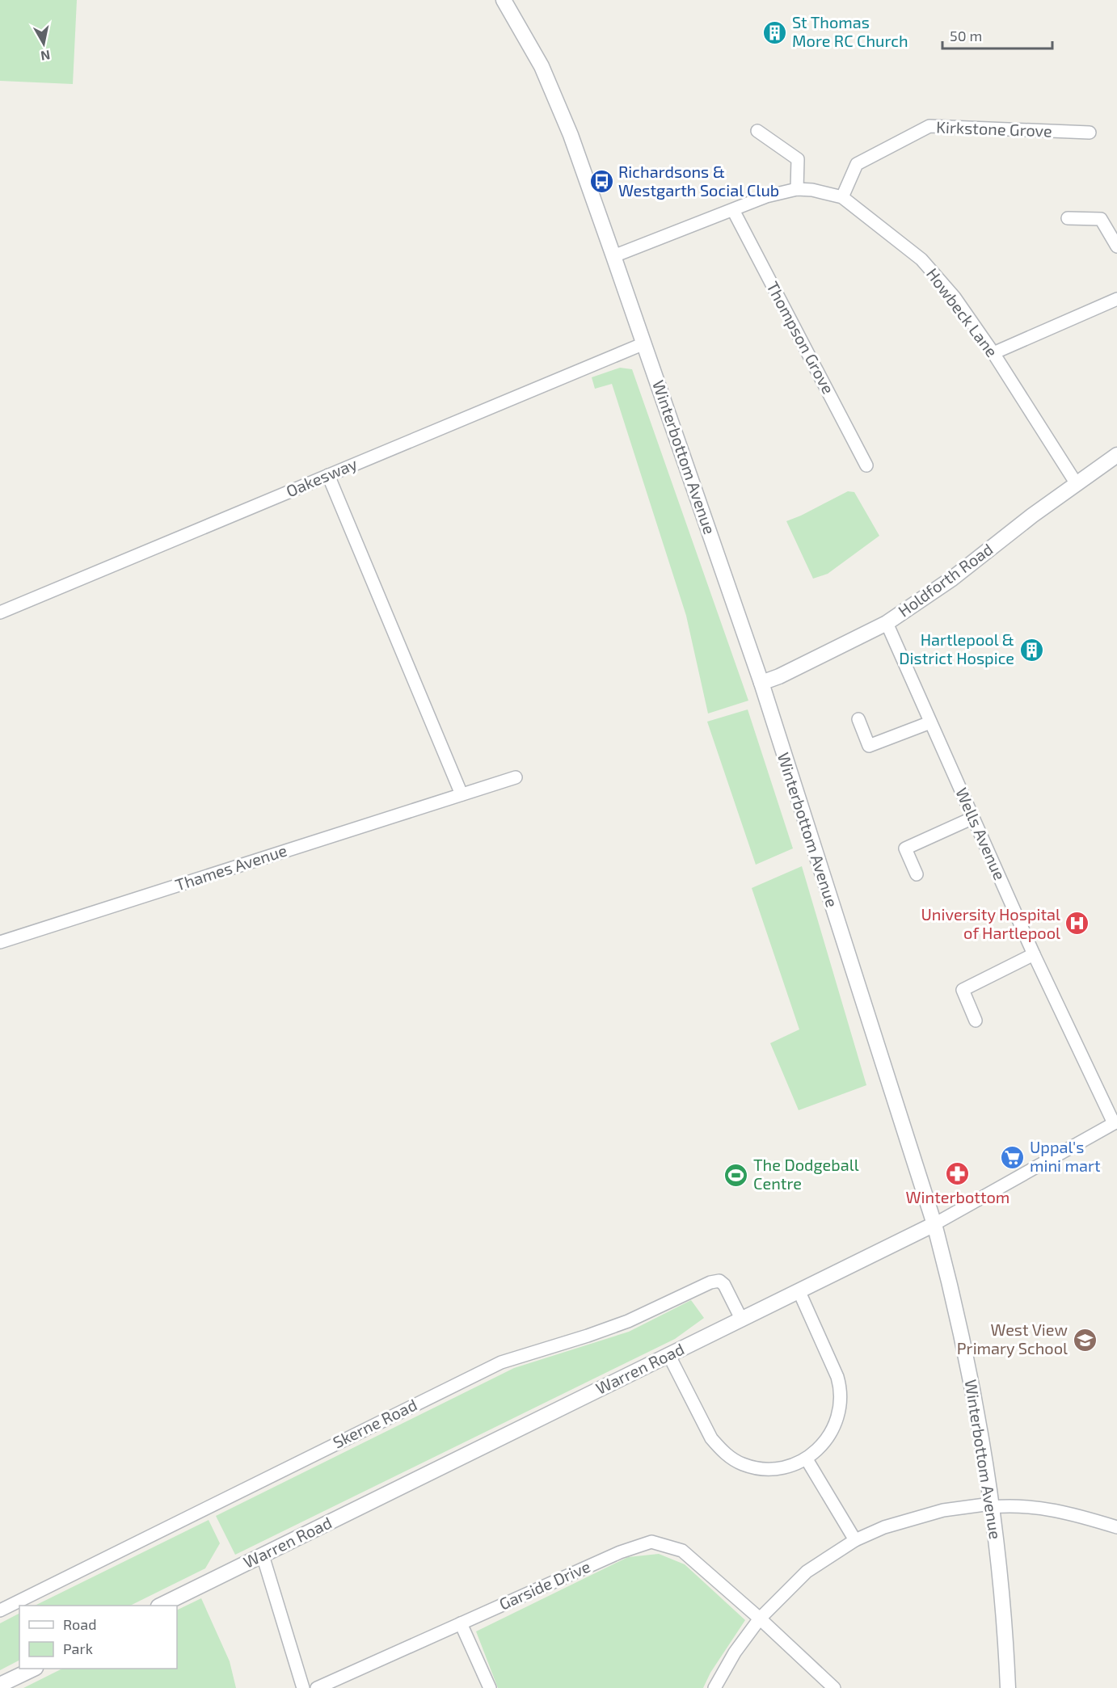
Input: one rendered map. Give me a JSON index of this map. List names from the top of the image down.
{
  "streets": {
    "street": [
      "Kirkstone Grove",
      "Howbeck Lane",
      "Thompson Grove",
      "Winterbottom Avenue",
      "Oakesway",
      "Holdforth Road",
      "Wells Avenue",
      "Thames Avenue",
      "Warren Road",
      "Skerne Road",
      "Garside Drive"
    ]
  },
  "crossings": [
    ["Kirkstone Grove", "Howbeck Lane"],
    ["Howbeck Lane", "Thompson Grove"],
    ["Howbeck Lane", "Winterbottom Avenue"],
    ["Howbeck Lane", "Holdforth Road"],
    ["Winterbottom Avenue", "Oakesway"],
    ["Winterbottom Avenue", "Holdforth Road"],
    ["Winterbottom Avenue", "Warren Road"],
    ["Holdforth Road", "Wells Avenue"],
    ["Wells Avenue", "Warren Road"],
    ["Warren Road", "Skerne Road"]
  ],
  "places": {
    "building": ["St Thomas More RC Church", "Hartlepool & District Hospice"],
    "bus stop": ["Richardsons & Westgarth Social Club"],
    "hospital": ["University Hospital of Hartlepool"],
    "supermarket": ["Uppal's mini mart"],
    "pharmacy": ["Winterbottom"],
    "sports": ["The Dodgeball Centre"],
    "school or university": ["West View Primary School"]
  },
  "legend": ["Road", "Park"],
  "scale_bar": "50 m",
  "north": "bottom"
}
